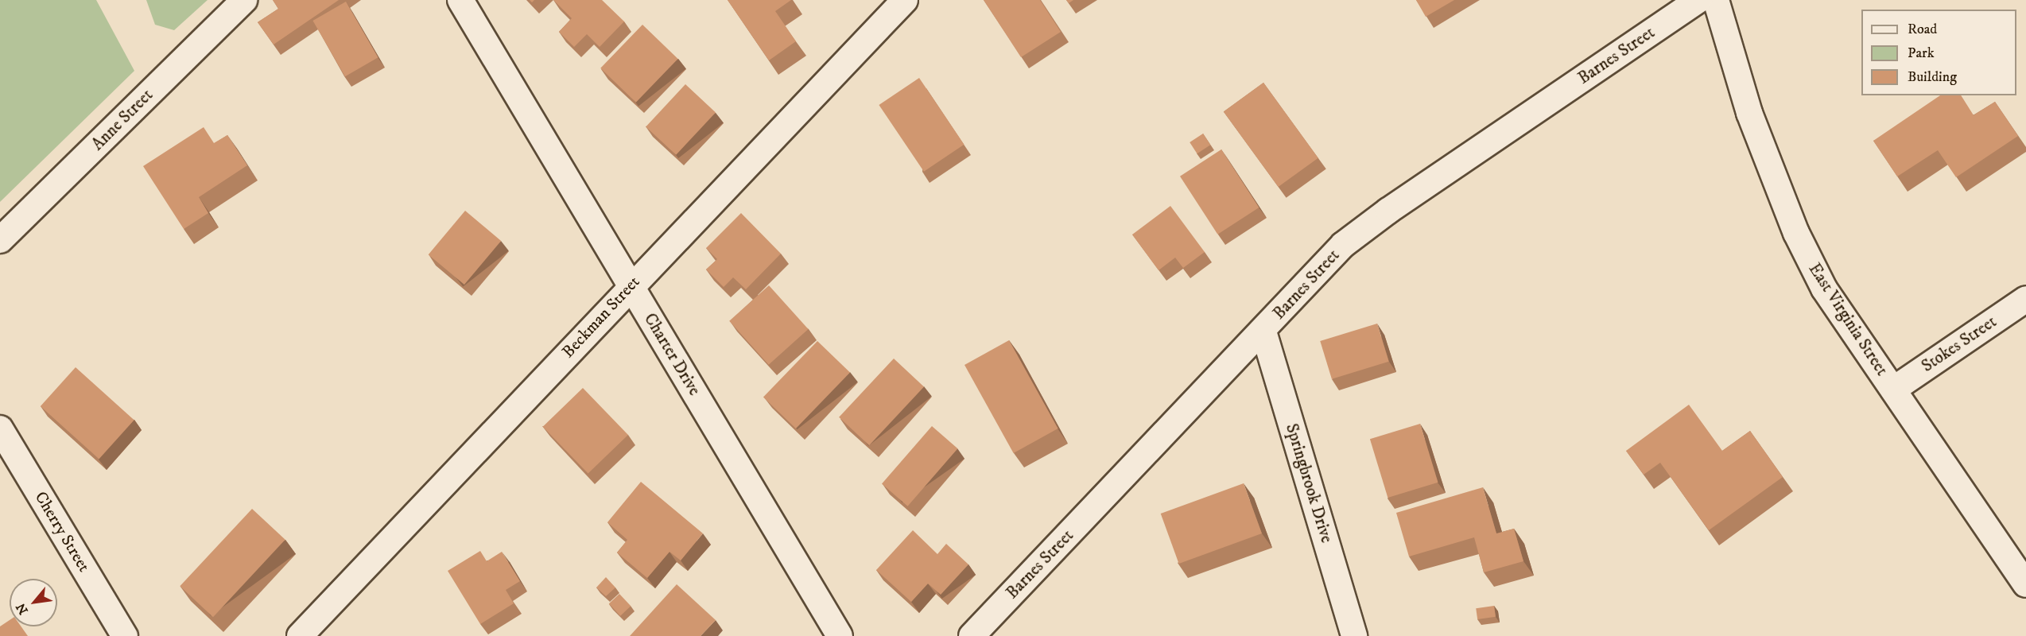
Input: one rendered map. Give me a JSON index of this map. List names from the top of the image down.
{
  "streets": {
    "street": [
      "Barnes Street",
      "Anne Street",
      "Beckman Street",
      "East Virginia Street",
      "Stokes Street",
      "Charter Drive",
      "Springbrook Drive",
      "Cherry Street"
    ]
  },
  "crossings": [
    ["Barnes Street", "Springbrook Drive"],
    ["Beckman Street", "Charter Drive"],
    ["East Virginia Street", "Stokes Street"]
  ],
  "legend": ["Road", "Park", "Building"],
  "north": "bottom left"
}
